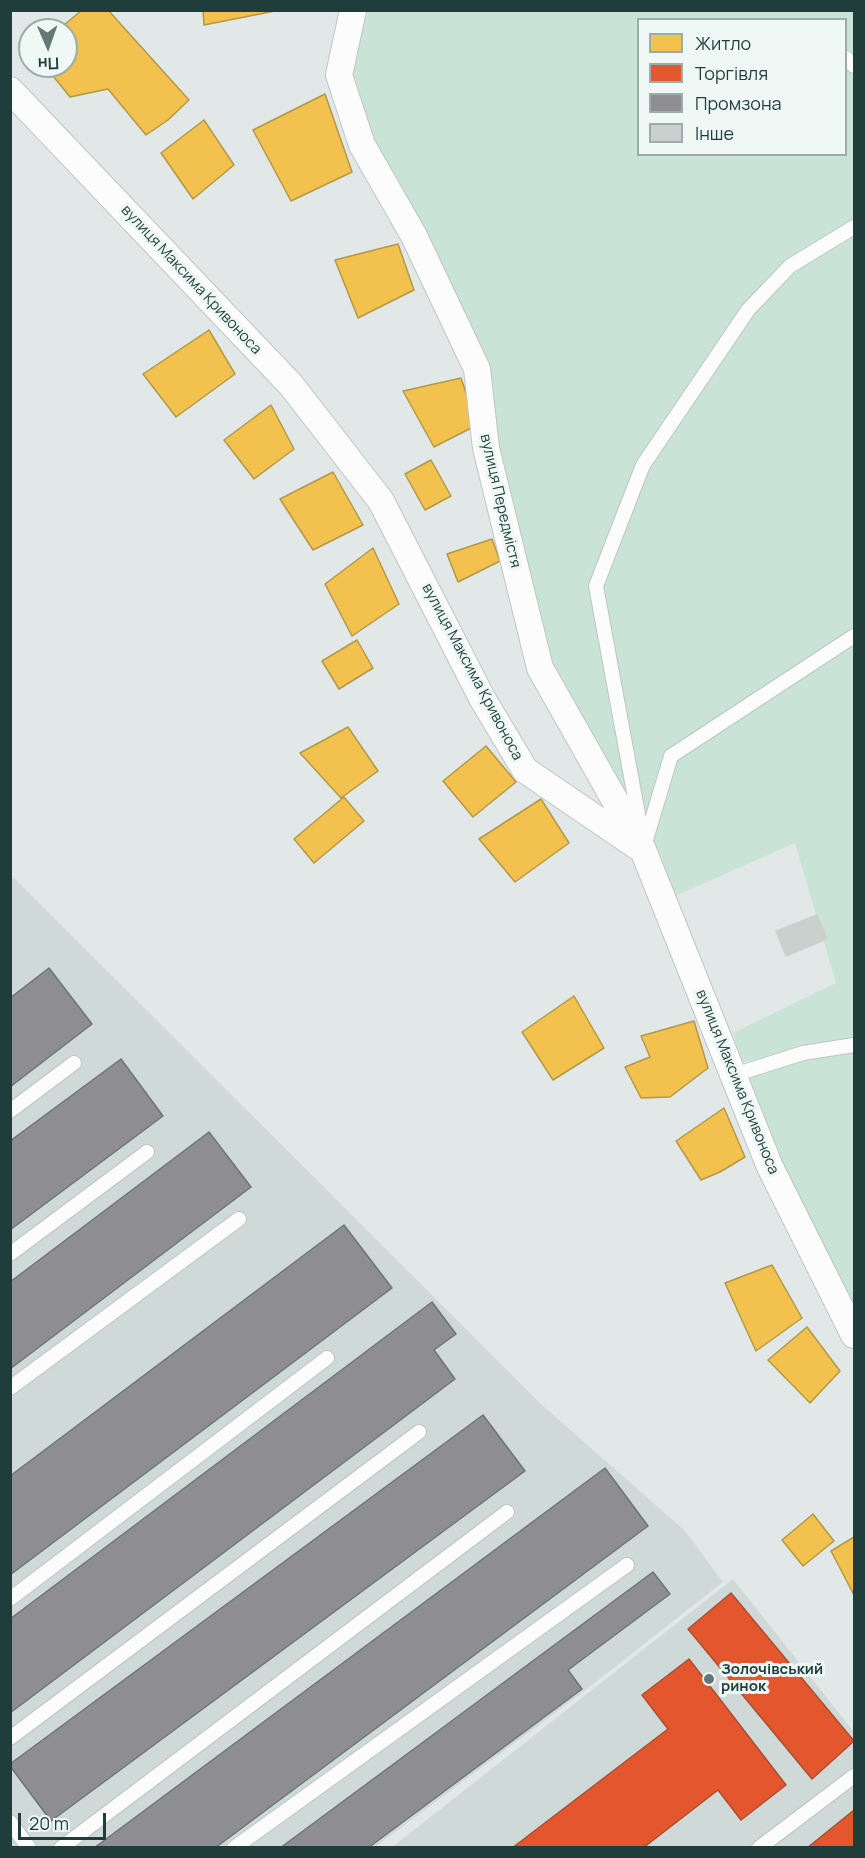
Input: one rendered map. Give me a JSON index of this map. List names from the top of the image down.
{
  "streets": {
    "street": ["вулиця Максима Кривоноса", "вулиця Передмістя"]
  },
  "crossings": [
    ["вулиця Максима Кривоноса", "вулиця Передмістя"]
  ],
  "places": ["Золочівський ринок"],
  "legend": [
    "Житло",
    "Торгівля",
    "Промзона",
    "Інше"
  ],
  "scale_bar": "20 m",
  "north": "bottom"
}
